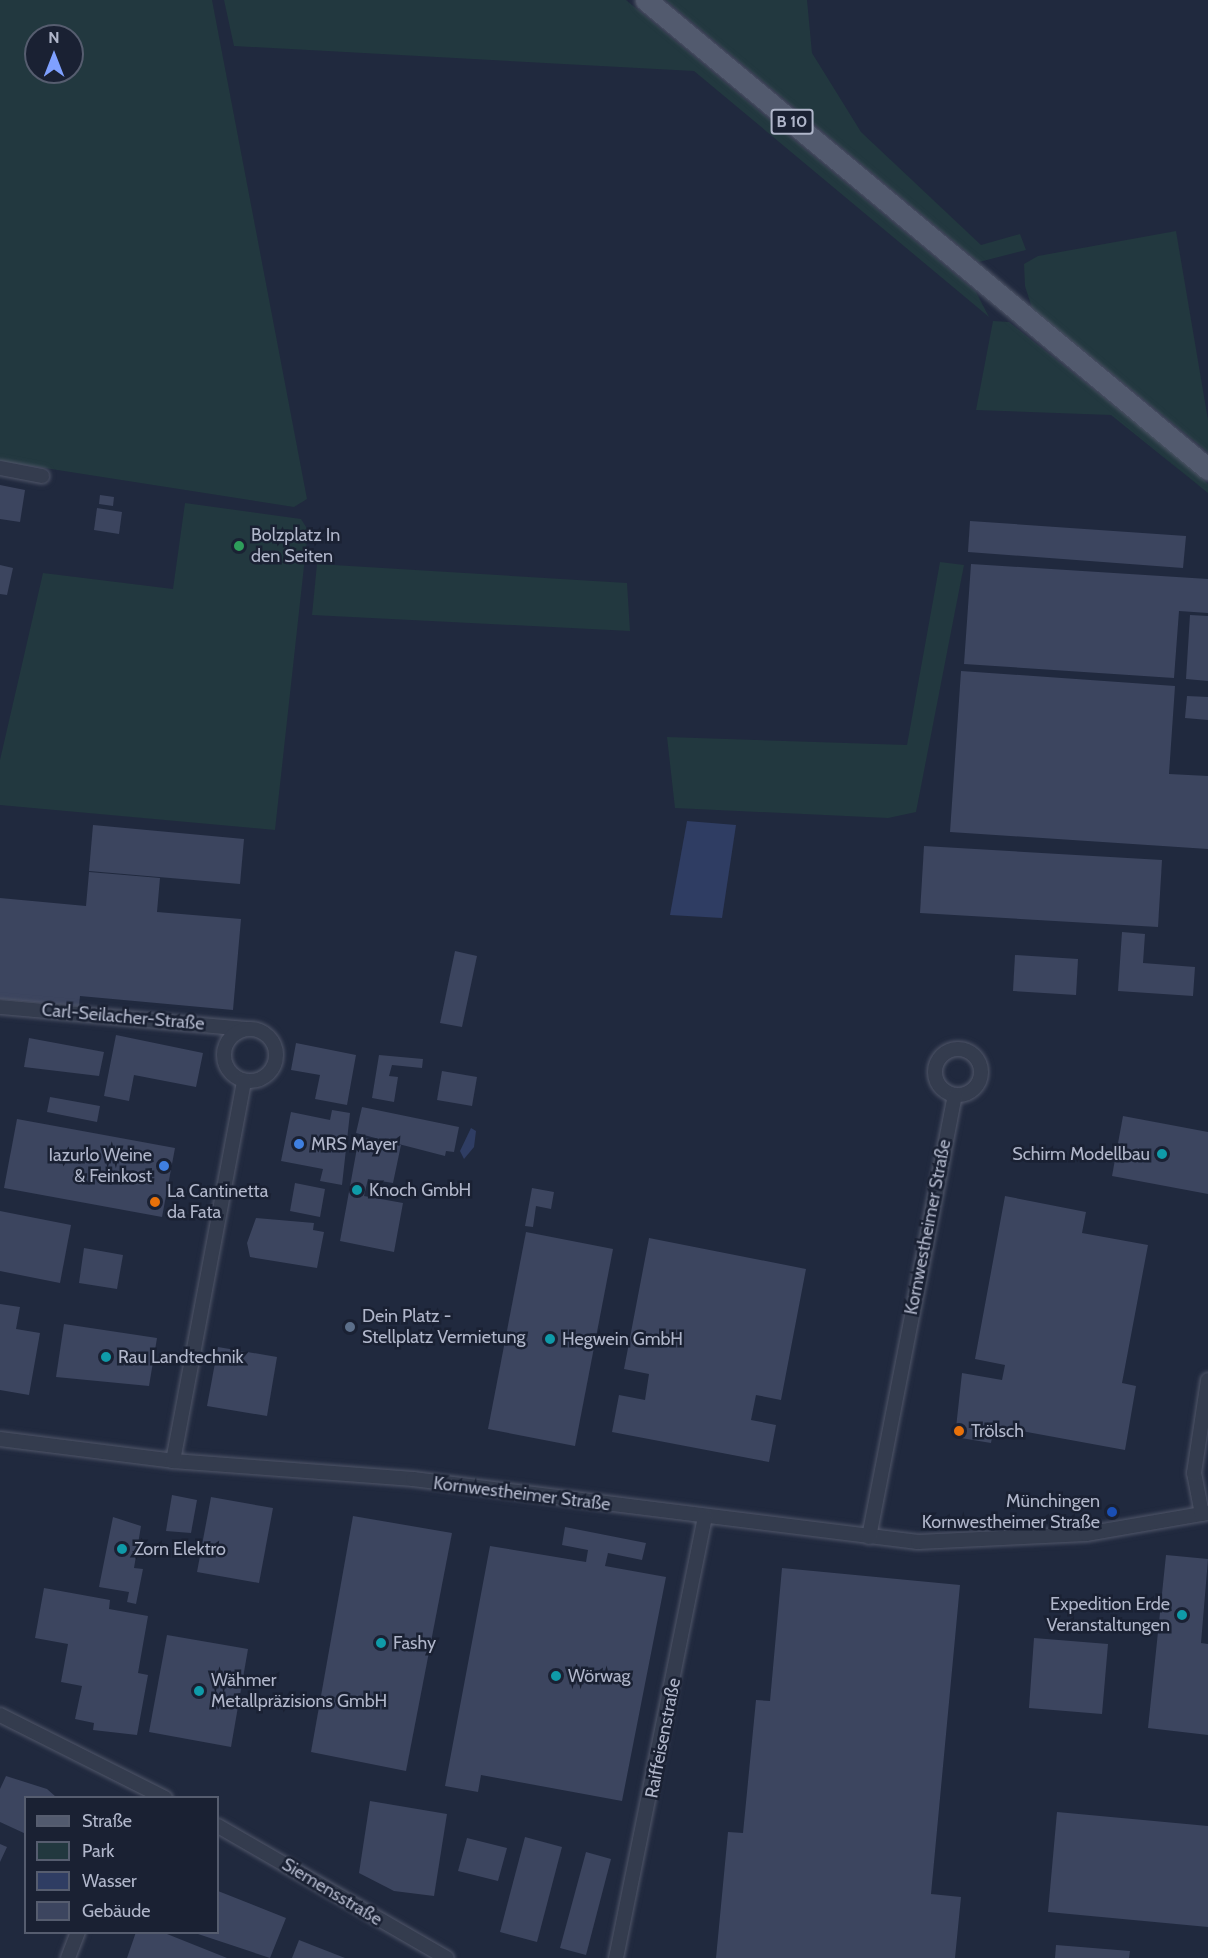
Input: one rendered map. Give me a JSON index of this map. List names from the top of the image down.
{
  "streets": {
    "main road": ["B 10"],
    "street": [
      "Carl-Seilacher-Straße",
      "Kornwestheimer Straße",
      "Raiffeisenstraße",
      "Siemensstraße"
    ]
  },
  "crossings": [
    ["Kornwestheimer Straße", "Raiffeisenstraße"]
  ],
  "places": [
    "Bolzplatz In den Seiten",
    "MRS Mayer",
    "Schirm Modellbau",
    "Iazurlo Weine & Feinkost",
    "Knoch GmbH",
    "La Cantinetta da Fata",
    "Dein Platz - Stellplatz Vermietung",
    "Hegwein GmbH",
    "Rau Landtechnik",
    "Trölsch",
    "Münchingen Kornwestheimer Straße",
    "Zorn Elektro",
    "Expedition Erde Veranstaltungen",
    "Fashy",
    "Wörwag",
    "Wähmer Metallpräzisions GmbH"
  ],
  "legend": [
    "Straße",
    "Park",
    "Wasser",
    "Gebäude"
  ],
  "north": "top"
}
